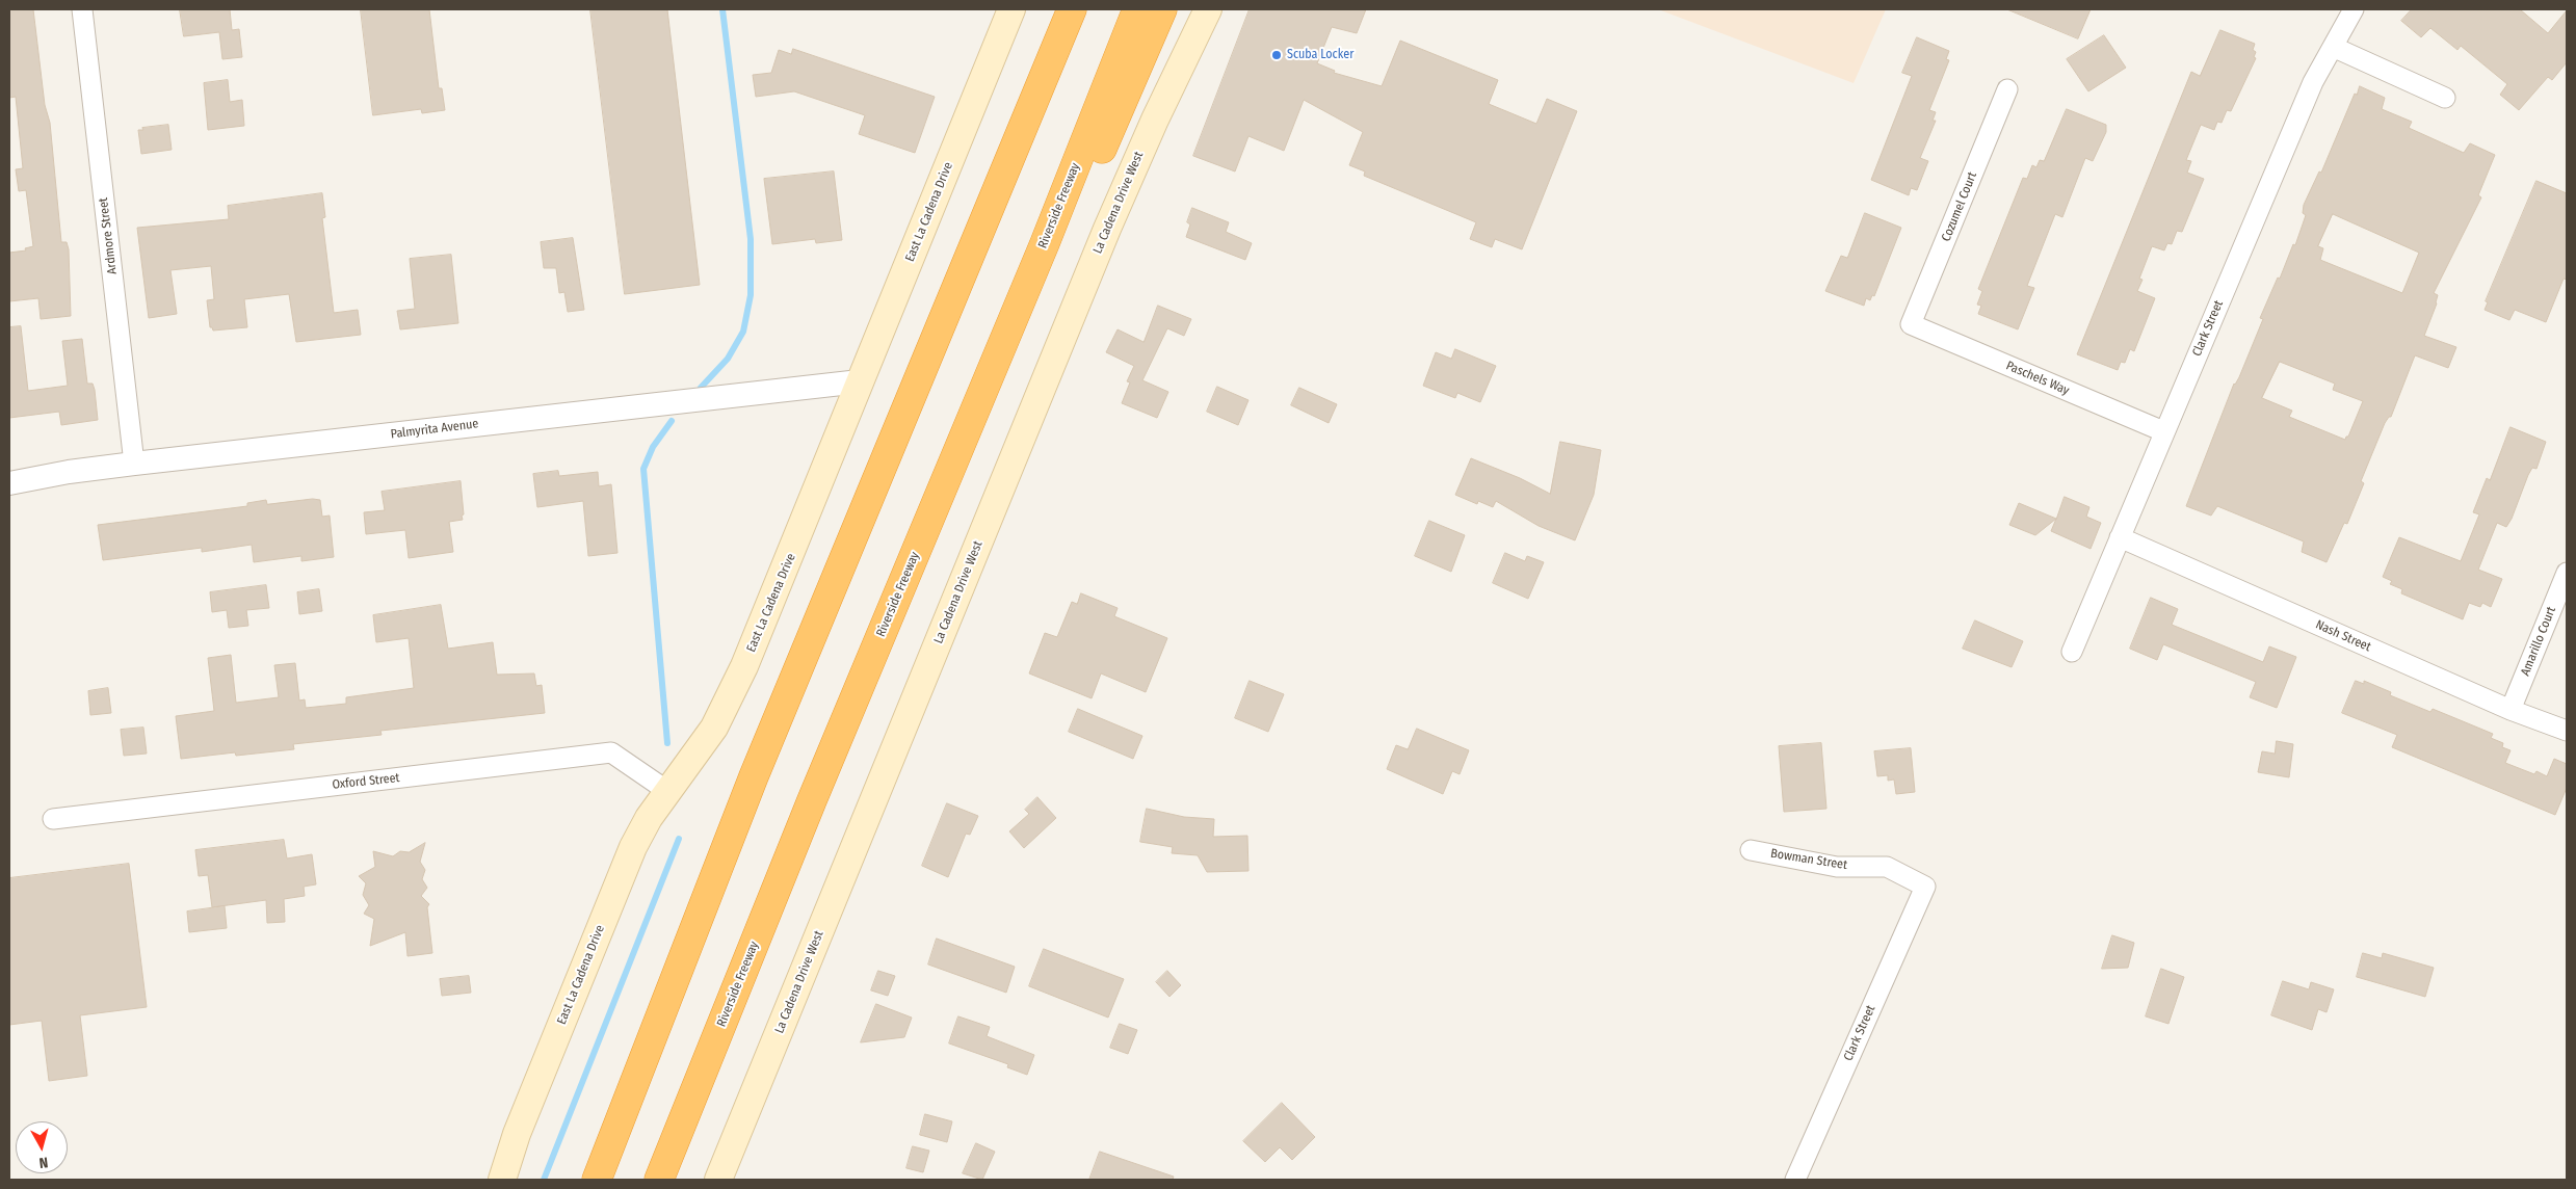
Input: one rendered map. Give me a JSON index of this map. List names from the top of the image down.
{
  "streets": {
    "highway": ["Riverside Freeway"],
    "main road": ["La Cadena Drive West", "East La Cadena Drive"],
    "street": [
      "Cozumel Court",
      "Ardmore Street",
      "Clark Street",
      "Paschels Way",
      "Palmyrita Avenue",
      "Nash Street",
      "Amarillo Court",
      "Oxford Street",
      "Bowman Street"
    ]
  },
  "crossings": [
    ["Cozumel Court", "Paschels Way"],
    ["East La Cadena Drive", "Palmyrita Avenue"],
    ["East La Cadena Drive", "Oxford Street"],
    ["Ardmore Street", "Palmyrita Avenue"],
    ["Clark Street", "Paschels Way"],
    ["Clark Street", "Nash Street"],
    ["Clark Street", "Bowman Street"],
    ["Nash Street", "Amarillo Court"]
  ],
  "places": ["Scuba Locker"],
  "north": "bottom"
}
